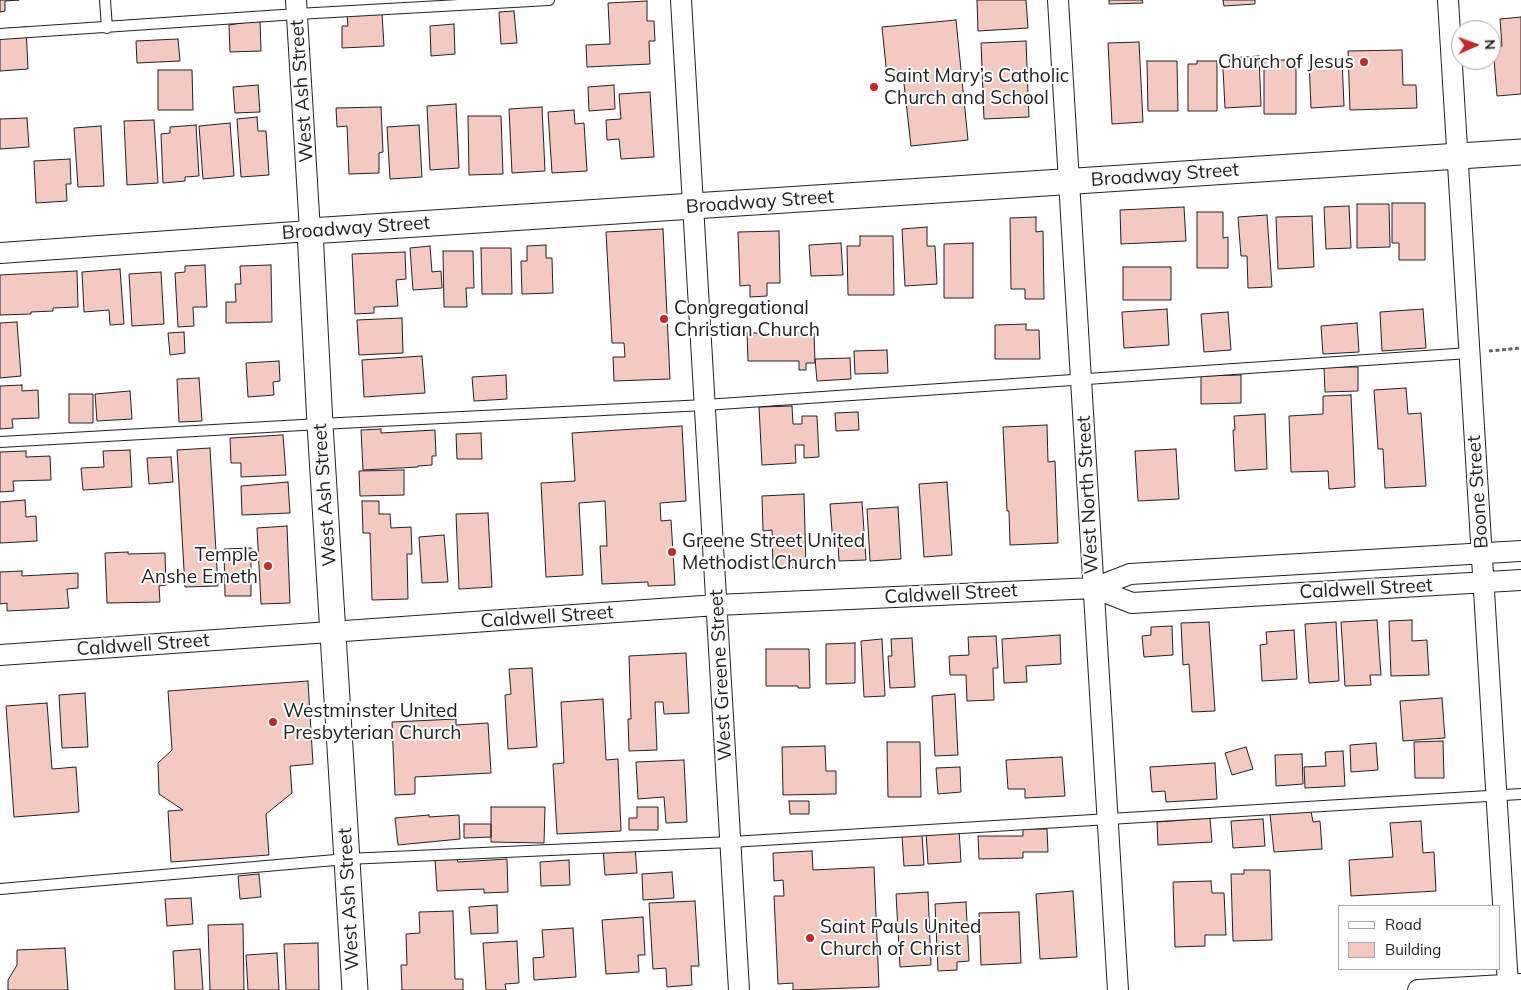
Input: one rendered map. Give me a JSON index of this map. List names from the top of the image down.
{
  "streets": {
    "street": [
      "West Ash Street",
      "Broadway Street",
      "Boone Street",
      "West North Street",
      "Caldwell Street",
      "West Greene Street"
    ]
  },
  "crossings": [
    ["West Ash Street", "Broadway Street"],
    ["West Ash Street", "Caldwell Street"],
    ["Broadway Street", "Boone Street"],
    ["Broadway Street", "West North Street"],
    ["Broadway Street", "West Greene Street"],
    ["Boone Street", "Caldwell Street"],
    ["West North Street", "Caldwell Street"],
    ["Caldwell Street", "West Greene Street"]
  ],
  "places": [
    "Church of Jesus",
    "Saint Mary’s Catholic Church and School",
    "Congregational Christian Church",
    "Greene Street United Methodist Church",
    "Temple Anshe Emeth",
    "Westminster United Presbyterian Church",
    "Saint Pauls United Church of Christ"
  ],
  "legend": ["Road", "Building"],
  "north": "right"
}
